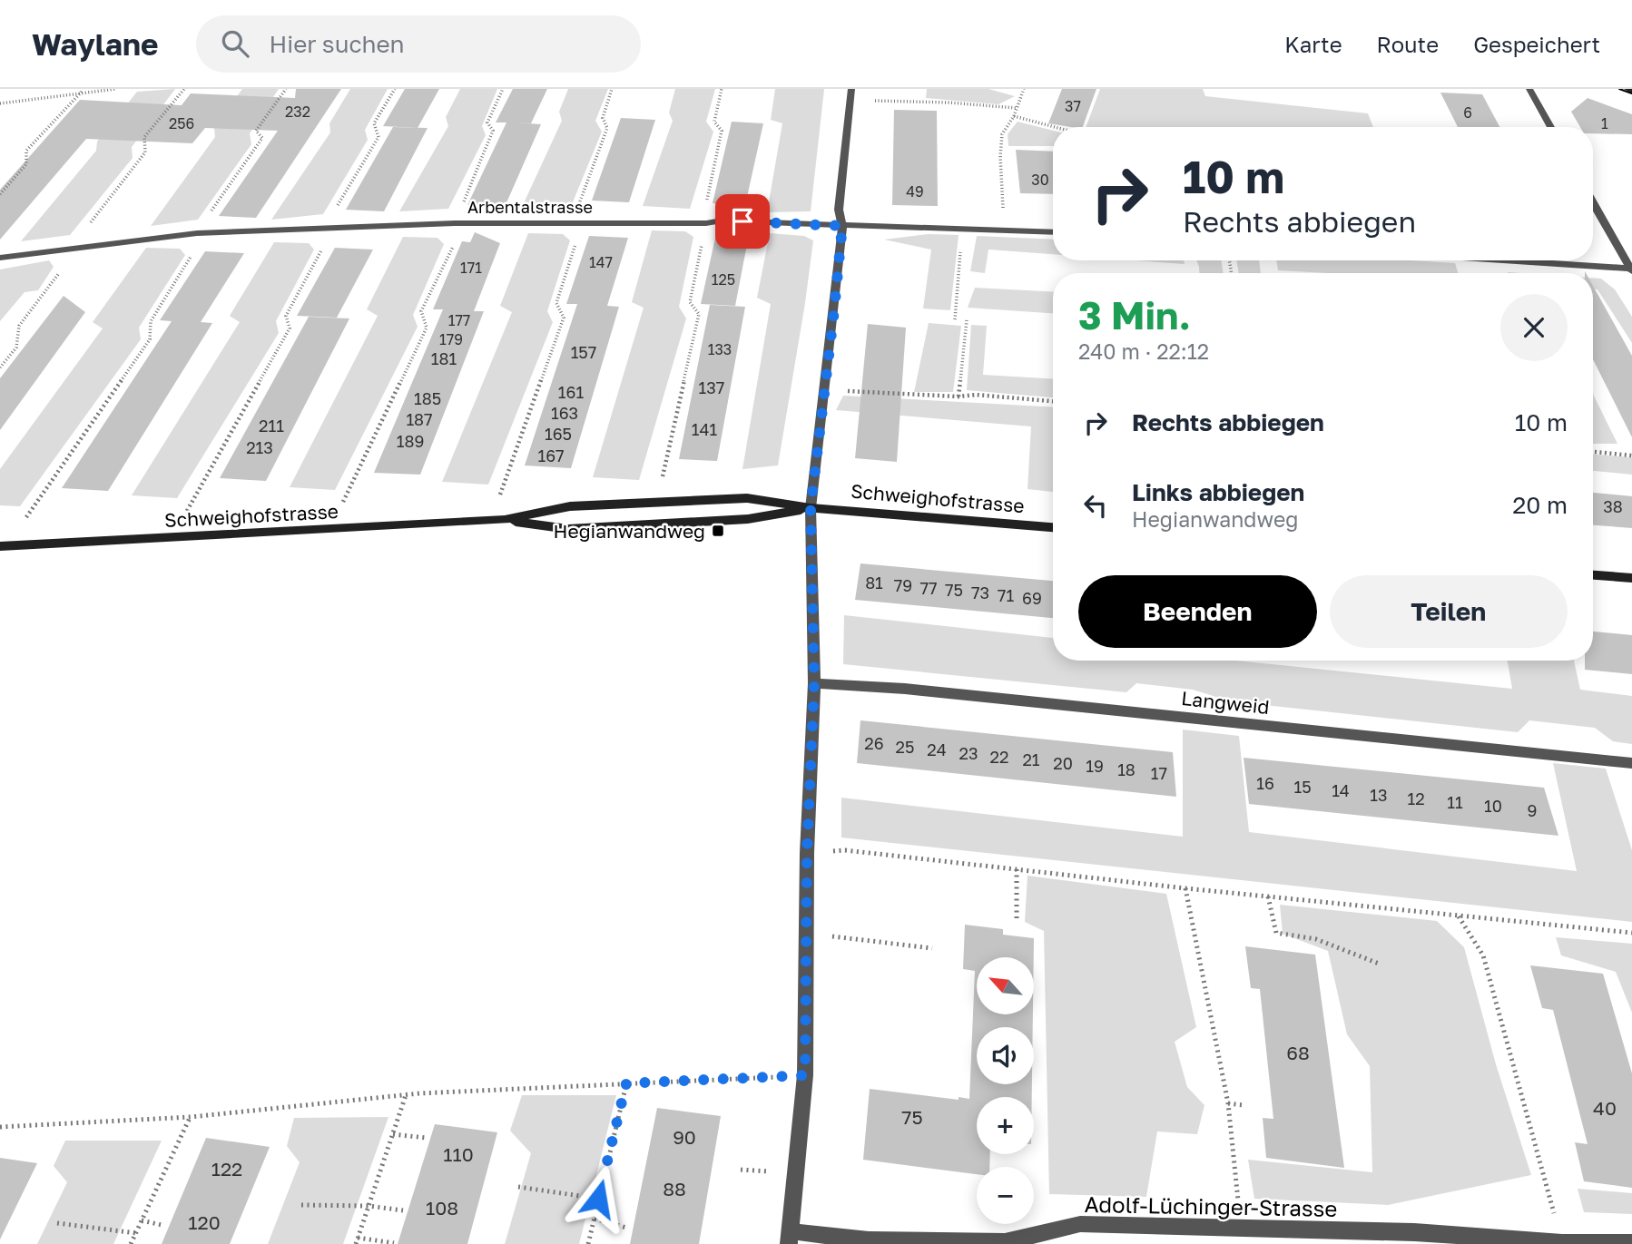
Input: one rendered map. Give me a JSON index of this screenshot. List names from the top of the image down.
{
  "streets": {
    "main road": ["Schweighofstrasse"],
    "street": ["Arbentalstrasse", "Langweid", "Adolf-Lüchinger-Strasse"]
  },
  "places": {
    "transit": ["Hegianwandweg"]
  },
  "house_numbers": [
    "37",
    "232",
    "6",
    "256",
    "1",
    "30",
    "49",
    "147",
    "171",
    "125",
    "177",
    "179",
    "133",
    "157",
    "181",
    "137",
    "161",
    "185",
    "163",
    "187",
    "211",
    "141",
    "165",
    "189",
    "213",
    "167",
    "38",
    "81",
    "79",
    "77",
    "75",
    "73",
    "71",
    "69",
    "26",
    "25",
    "24",
    "23",
    "22",
    "21",
    "20",
    "19",
    "18",
    "17",
    "16",
    "15",
    "14",
    "13",
    "12",
    "11",
    "10",
    "9",
    "68",
    "40",
    "75",
    "90",
    "110",
    "122",
    "88",
    "108",
    "120"
  ],
  "north": "top left",
  "page": {
    "header": "Waylane",
    "search": "Hier suchen",
    "nav": ["Karte", "Route", "Gespeichert"],
    "turn": ["10 m", "Rechts abbiegen"],
    "heading": ["3 Min.", "240 m · 22:12"],
    "list": [
      {
        "name": "Rechts abbiegen",
        "value": "10 m"
      },
      {
        "name": "Links abbiegen",
        "note": "Hegianwandweg",
        "value": "20 m"
      }
    ],
    "buttons": ["Beenden", "Teilen"],
    "map_buttons": ["+", "−"]
  }
}
